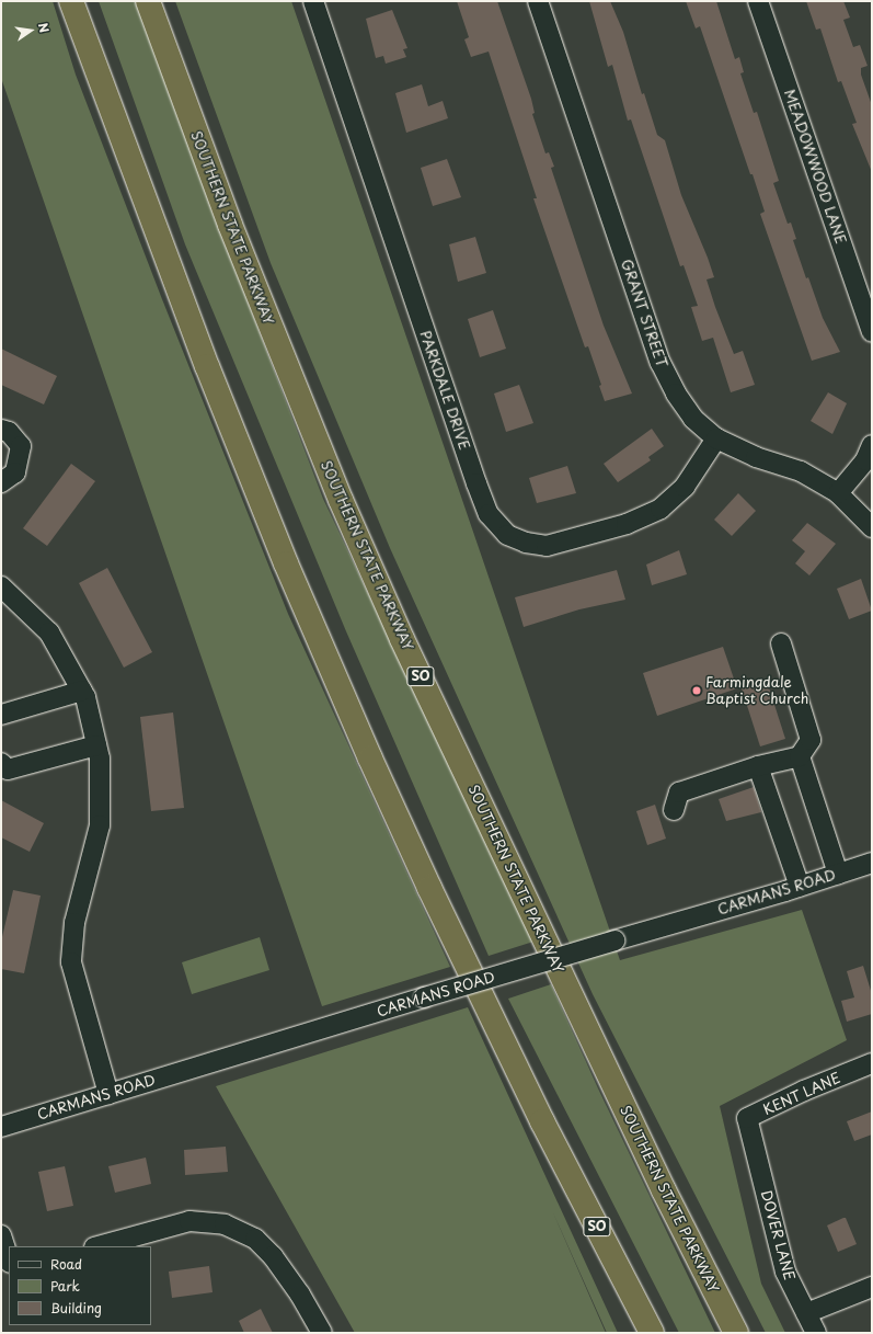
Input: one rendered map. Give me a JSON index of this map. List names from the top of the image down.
{
  "streets": {
    "highway": ["SOUTHERN STATE PARKWAY", "SO"],
    "street": [
      "MEADOWWOOD LANE",
      "GRANT STREET",
      "PARKDALE DRIVE",
      "CARMANS ROAD",
      "KENT LANE",
      "DOVER LANE"
    ]
  },
  "crossings": [
    ["GRANT STREET", "PARKDALE DRIVE"],
    ["KENT LANE", "DOVER LANE"]
  ],
  "places": ["Farmingdale Baptist Church"],
  "legend": ["Road", "Park", "Building"],
  "north": "right"
}
